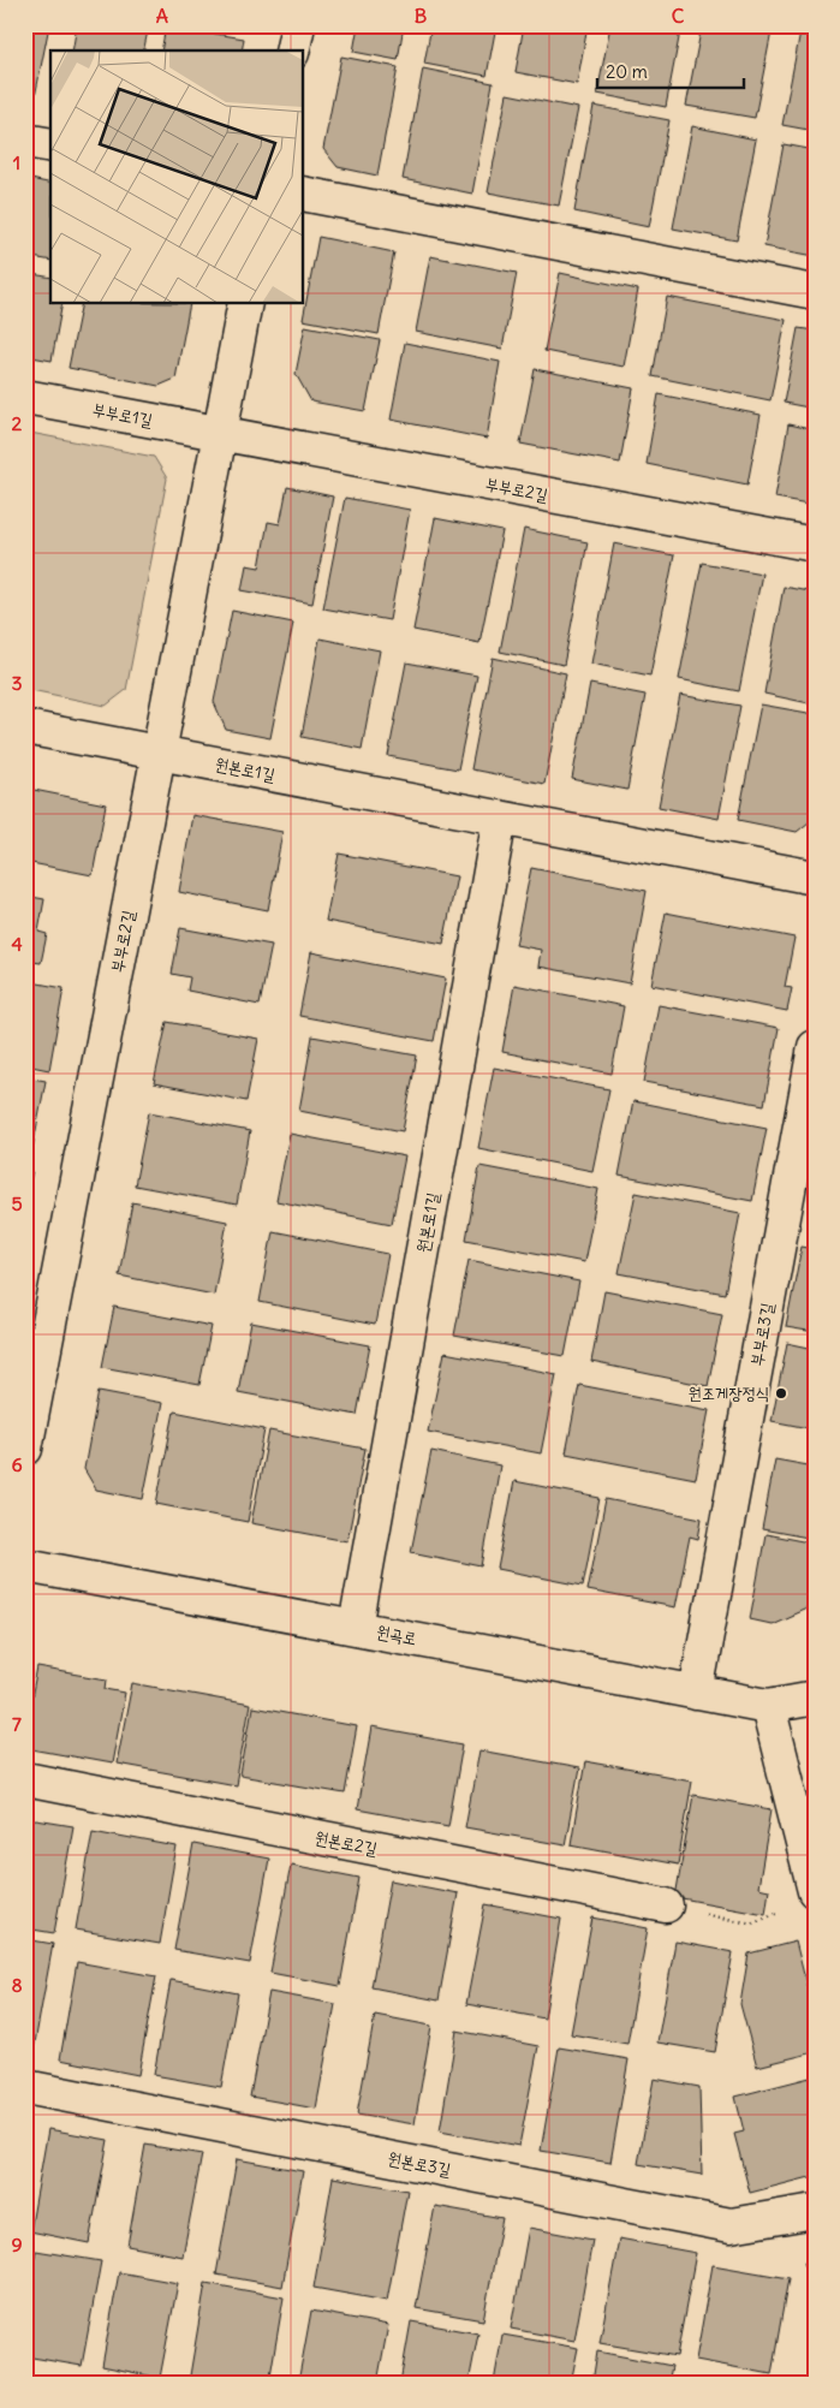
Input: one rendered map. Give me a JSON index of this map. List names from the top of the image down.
{
  "streets": {
    "street": [
      "부부로1길",
      "부부로2길",
      "원본로1길",
      "부부로3길",
      "원곡로",
      "원본로2길",
      "원본로3길"
    ]
  },
  "crossings": [
    ["부부로1길", "부부로2길"],
    ["부부로2길", "원본로1길"],
    ["원본로1길", "원곡로"],
    ["부부로3길", "원곡로"]
  ],
  "places": ["원조게장정식"],
  "scale_bar": "20 m",
  "grid": {
    "columns": ["A", "B", "C"],
    "rows": [
      "1",
      "2",
      "3",
      "4",
      "5",
      "6",
      "7",
      "8",
      "9"
    ]
  }
}
